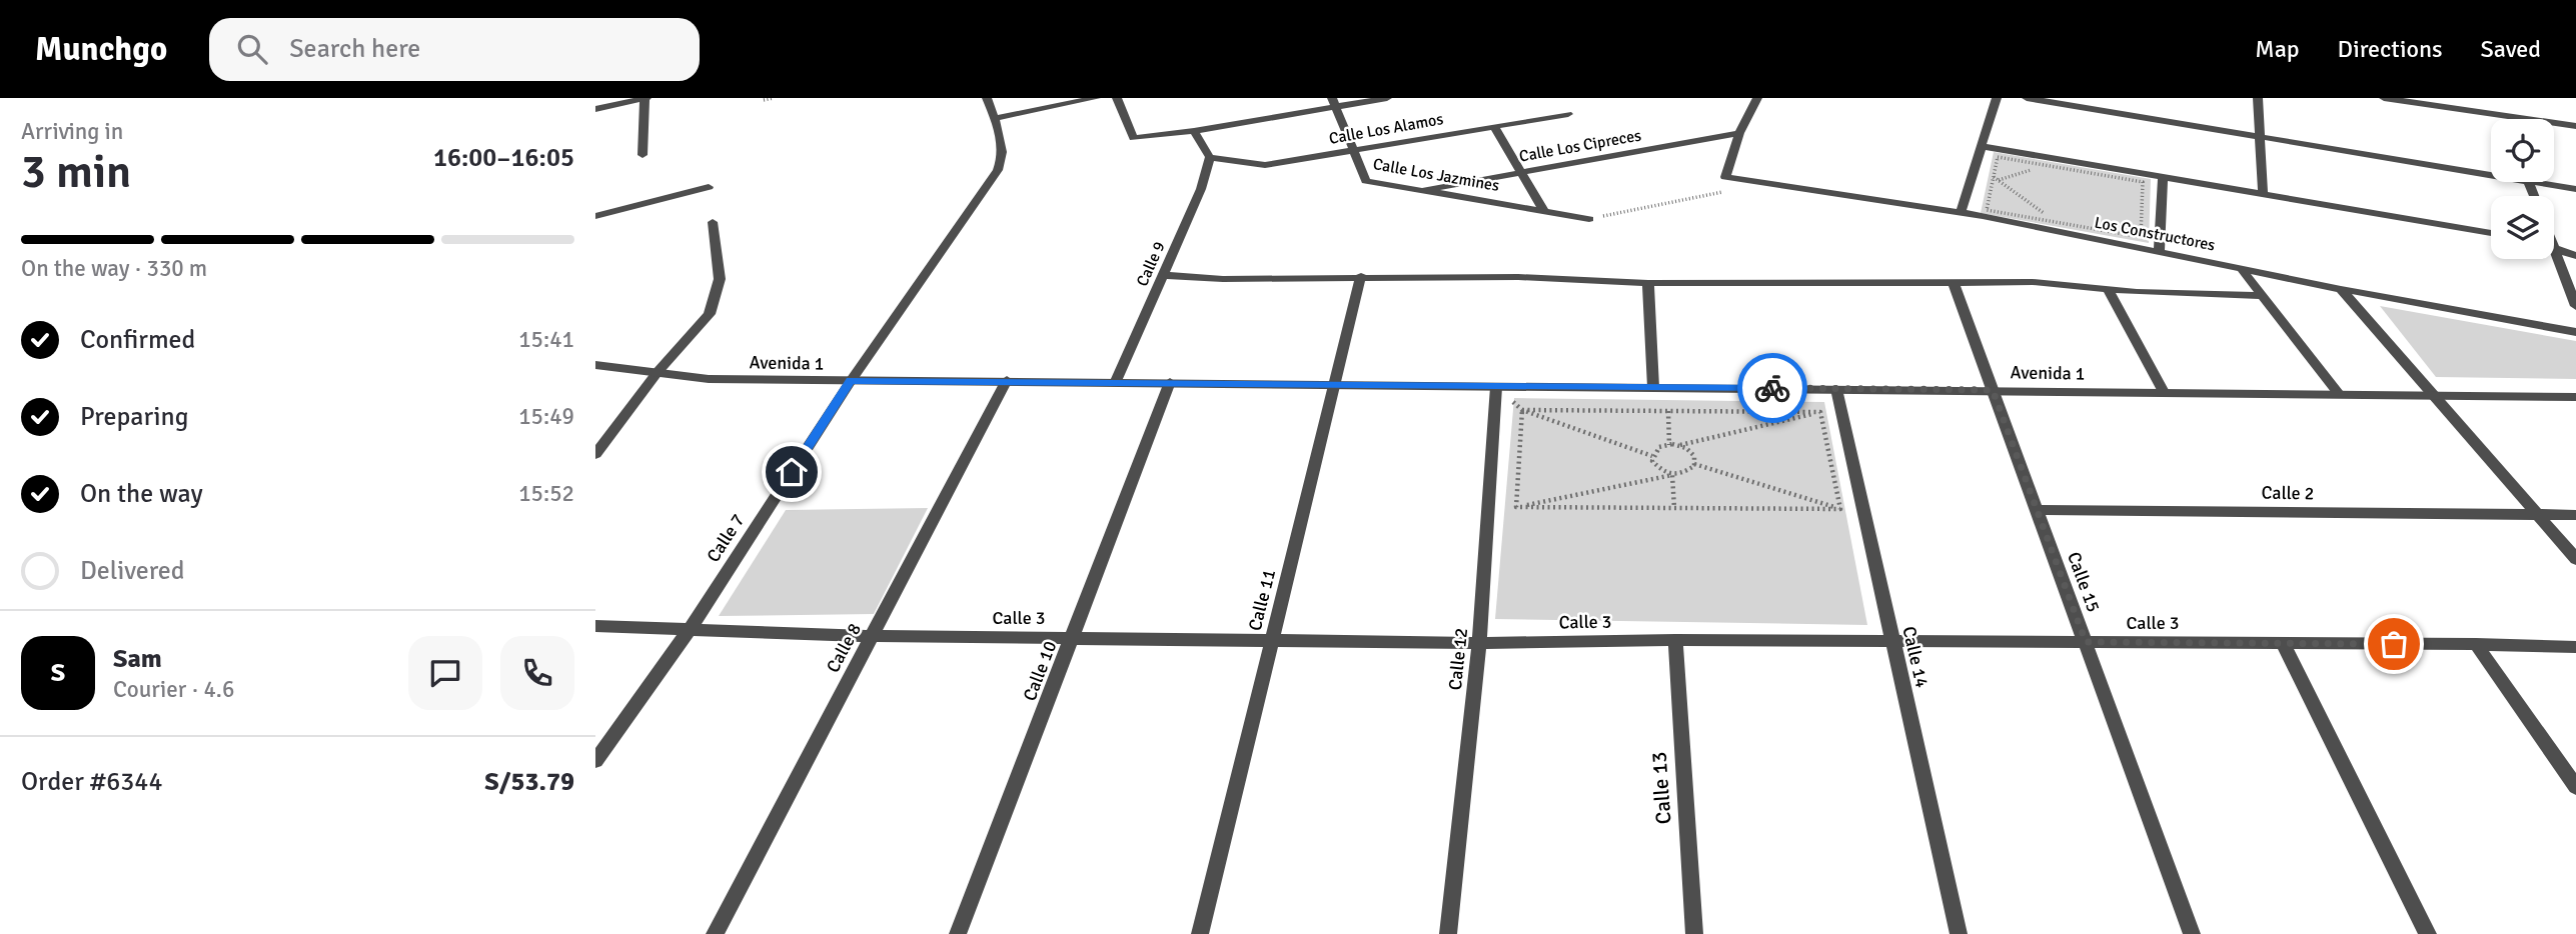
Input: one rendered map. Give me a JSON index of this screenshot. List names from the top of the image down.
{
  "streets": {
    "street": [
      "Calle Los Alamos",
      "Calle Los Cipreces",
      "Calle Los Jazmines",
      "Los Constructores",
      "Calle 9",
      "Avenida 1",
      "Calle 2",
      "Calle 7",
      "Calle 15",
      "Calle 11",
      "Calle 3",
      "Calle 8",
      "Calle 14",
      "Calle 12",
      "Calle 10",
      "Calle 13"
    ]
  },
  "crossings": [
    ["Calle Los Alamos", "Calle Los Jazmines"],
    ["Calle Los Alamos", "Calle 9"],
    ["Calle Los Cipreces", "Calle Los Jazmines"],
    ["Calle 9", "Avenida 1"],
    ["Avenida 1", "Calle 7"],
    ["Avenida 1", "Calle 15"],
    ["Avenida 1", "Calle 11"],
    ["Avenida 1", "Calle 8"],
    ["Avenida 1", "Calle 14"],
    ["Avenida 1", "Calle 12"],
    ["Avenida 1", "Calle 10"],
    ["Calle 2", "Calle 15"],
    ["Calle 7", "Calle 3"],
    ["Calle 15", "Calle 3"],
    ["Calle 11", "Calle 3"],
    ["Calle 3", "Calle 8"],
    ["Calle 3", "Calle 14"],
    ["Calle 3", "Calle 12"],
    ["Calle 3", "Calle 10"],
    ["Calle 3", "Calle 13"]
  ],
  "page": {
    "header": "Munchgo",
    "search": "Search here",
    "nav": ["Map", "Directions", "Saved"],
    "heading": ["3 min", "Arriving in", "16:00–16:05"],
    "panel": [
      "Sam",
      "Courier · 4.6",
      "Order #6344",
      "S/53.79"
    ],
    "bar": "On the way · 330 m",
    "list": [
      ["Confirmed", "15:41"],
      ["Preparing", "15:49"],
      ["On the way", "15:52"],
      "Delivered"
    ],
    "round": "S"
  }
}
